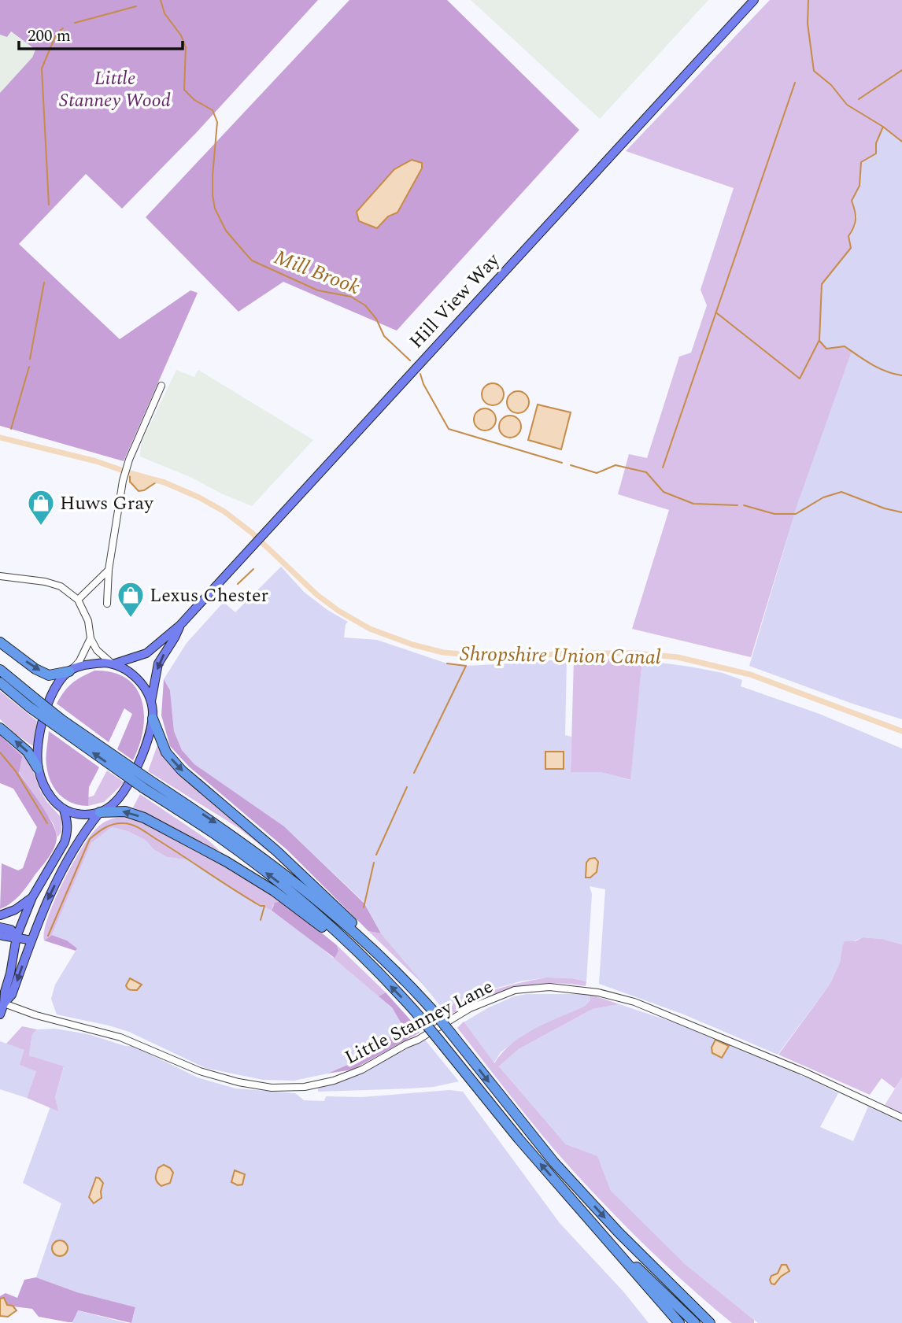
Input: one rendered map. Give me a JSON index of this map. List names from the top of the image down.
{
  "streets": {
    "main road": ["Hill View Way"],
    "street": ["Little Stanney Lane"]
  },
  "water": ["Mill Brook", "Shropshire Union Canal"],
  "parks": ["Little Stanney Wood"],
  "places": {
    "shop": ["Huws Gray", "Lexus Chester"]
  },
  "scale_bar": "200 m"
}
